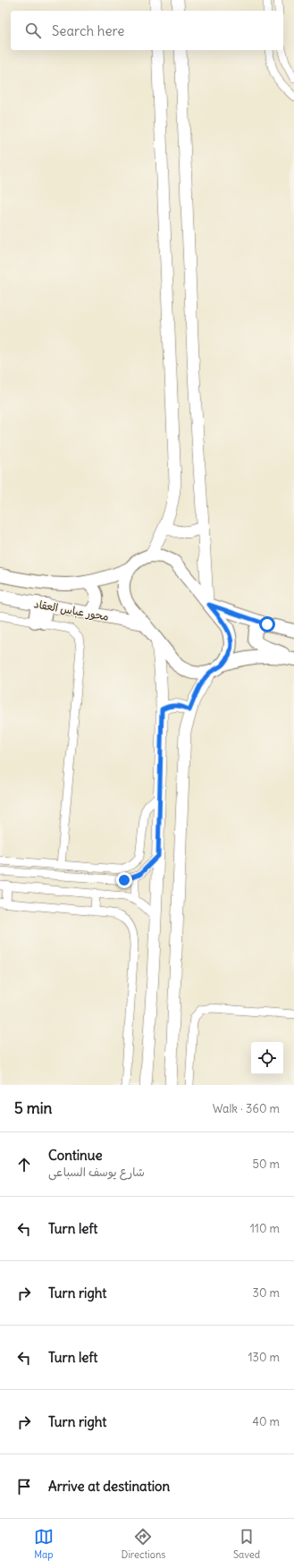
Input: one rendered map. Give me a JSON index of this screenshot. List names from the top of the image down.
{
  "streets": {
    "main road": ["محور عباس العقاد"]
  },
  "page": {
    "search": "Search here",
    "heading": ["5 min", "Walk · 360 m"],
    "list": [
      ["Continue", "شارع يوسف السباعى", "50 m"],
      ["Turn left", "110 m"],
      ["Turn right", "30 m"],
      ["Turn left", "130 m"],
      ["Turn right", "40 m"],
      "Arrive at destination"
    ],
    "nav": ["Map", "Directions", "Saved"]
  }
}
